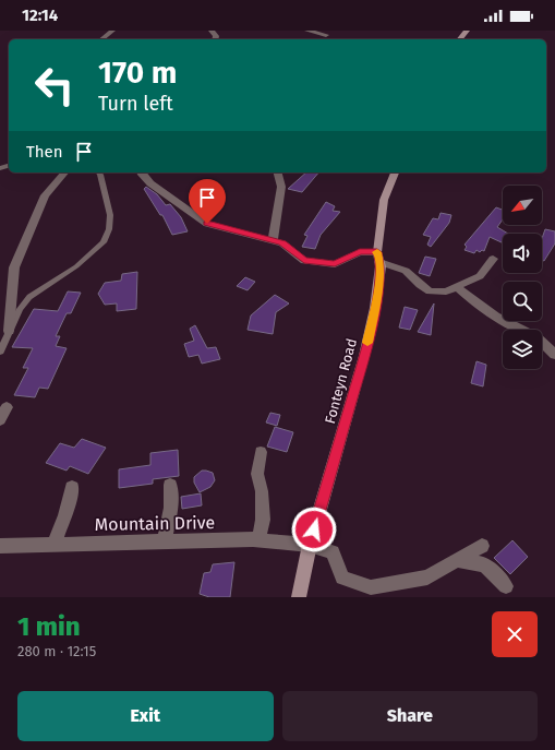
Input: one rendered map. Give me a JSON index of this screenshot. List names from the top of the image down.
{
  "streets": {
    "street": ["Fonteyn Road", "Mountain Drive"]
  },
  "crossings": [
    ["Fonteyn Road", "Mountain Drive"]
  ],
  "north": "bottom left",
  "page": {
    "status": "12:14",
    "turn": ["170 m", "Turn left"],
    "then": "Then",
    "heading": ["1 min", "280 m · 12:15"],
    "buttons": ["Exit", "Share"]
  }
}
